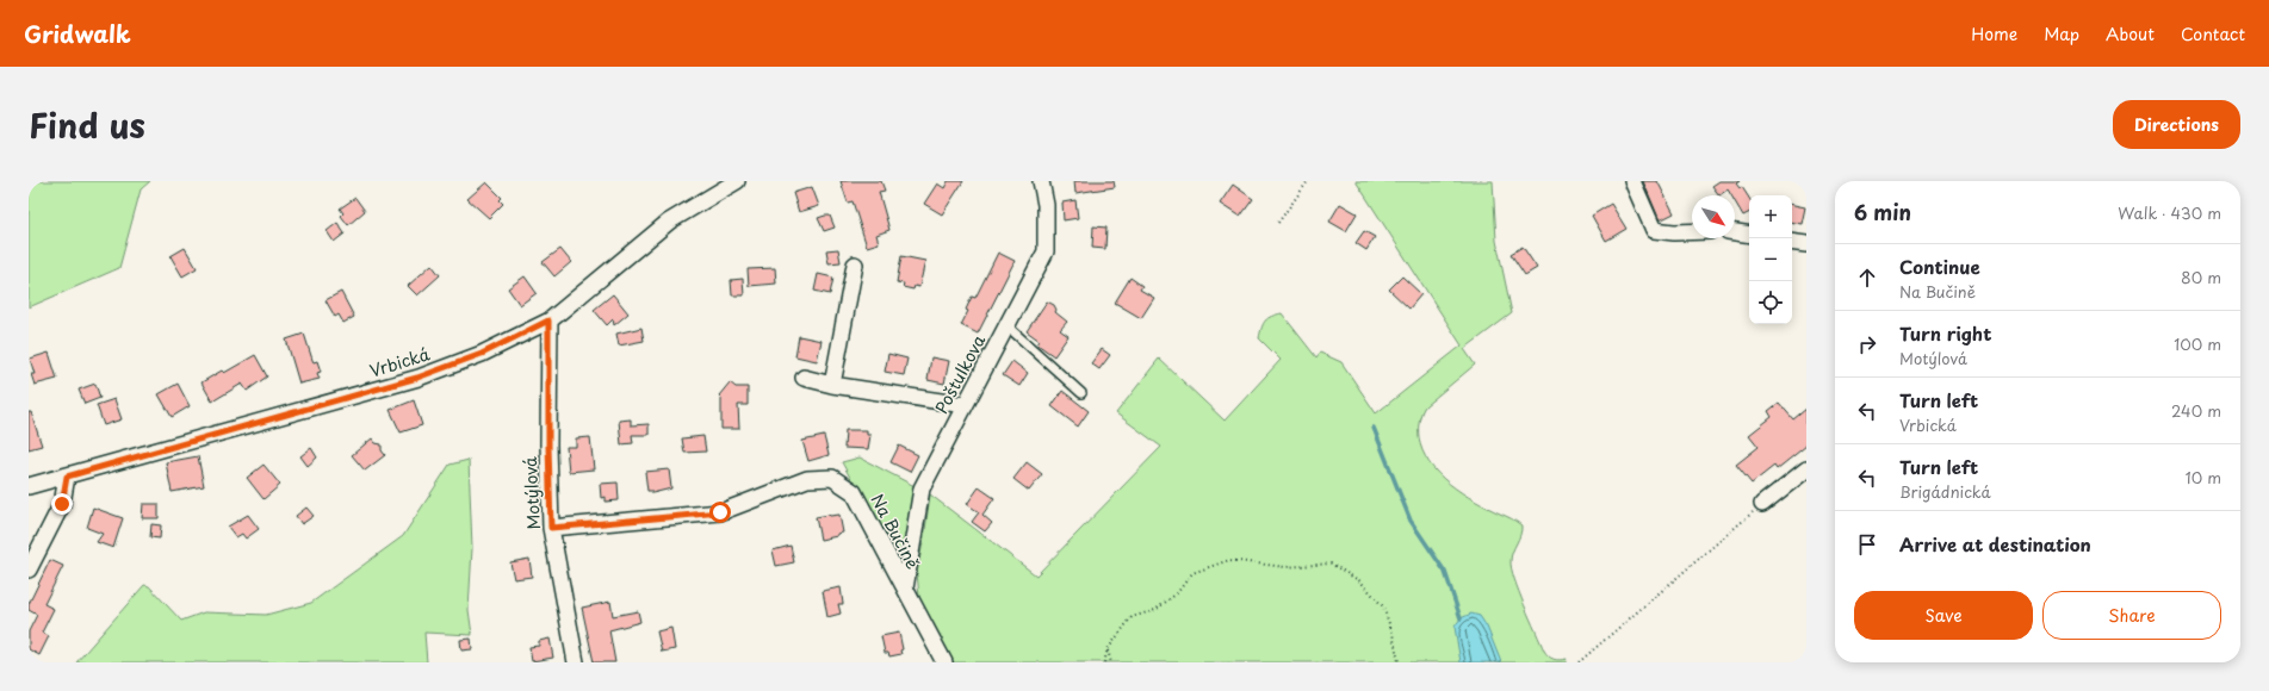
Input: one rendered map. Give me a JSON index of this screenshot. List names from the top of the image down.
{
  "streets": {
    "street": [
      "Vrbická",
      "Poštulkova",
      "Motýlová",
      "Na Bučině"
    ]
  },
  "crossings": [
    ["Vrbická", "Motýlová"],
    ["Poštulkova", "Na Bučině"],
    ["Motýlová", "Na Bučině"]
  ],
  "north": "bottom right",
  "page": {
    "header": "Gridwalk",
    "nav": [
      "Home",
      "Map",
      "About",
      "Contact"
    ],
    "title": "Find us",
    "buttons": [
      "Directions",
      ["Save", "Share"]
    ],
    "heading": ["6 min", "Walk · 430 m"],
    "map_buttons": ["+", "−"],
    "list": [
      ["Continue", "Na Bučině", "80 m"],
      ["Turn right", "Motýlová", "100 m"],
      ["Turn left", "Vrbická", "240 m"],
      ["Turn left", "Brigádnická", "10 m"],
      "Arrive at destination"
    ]
  }
}
